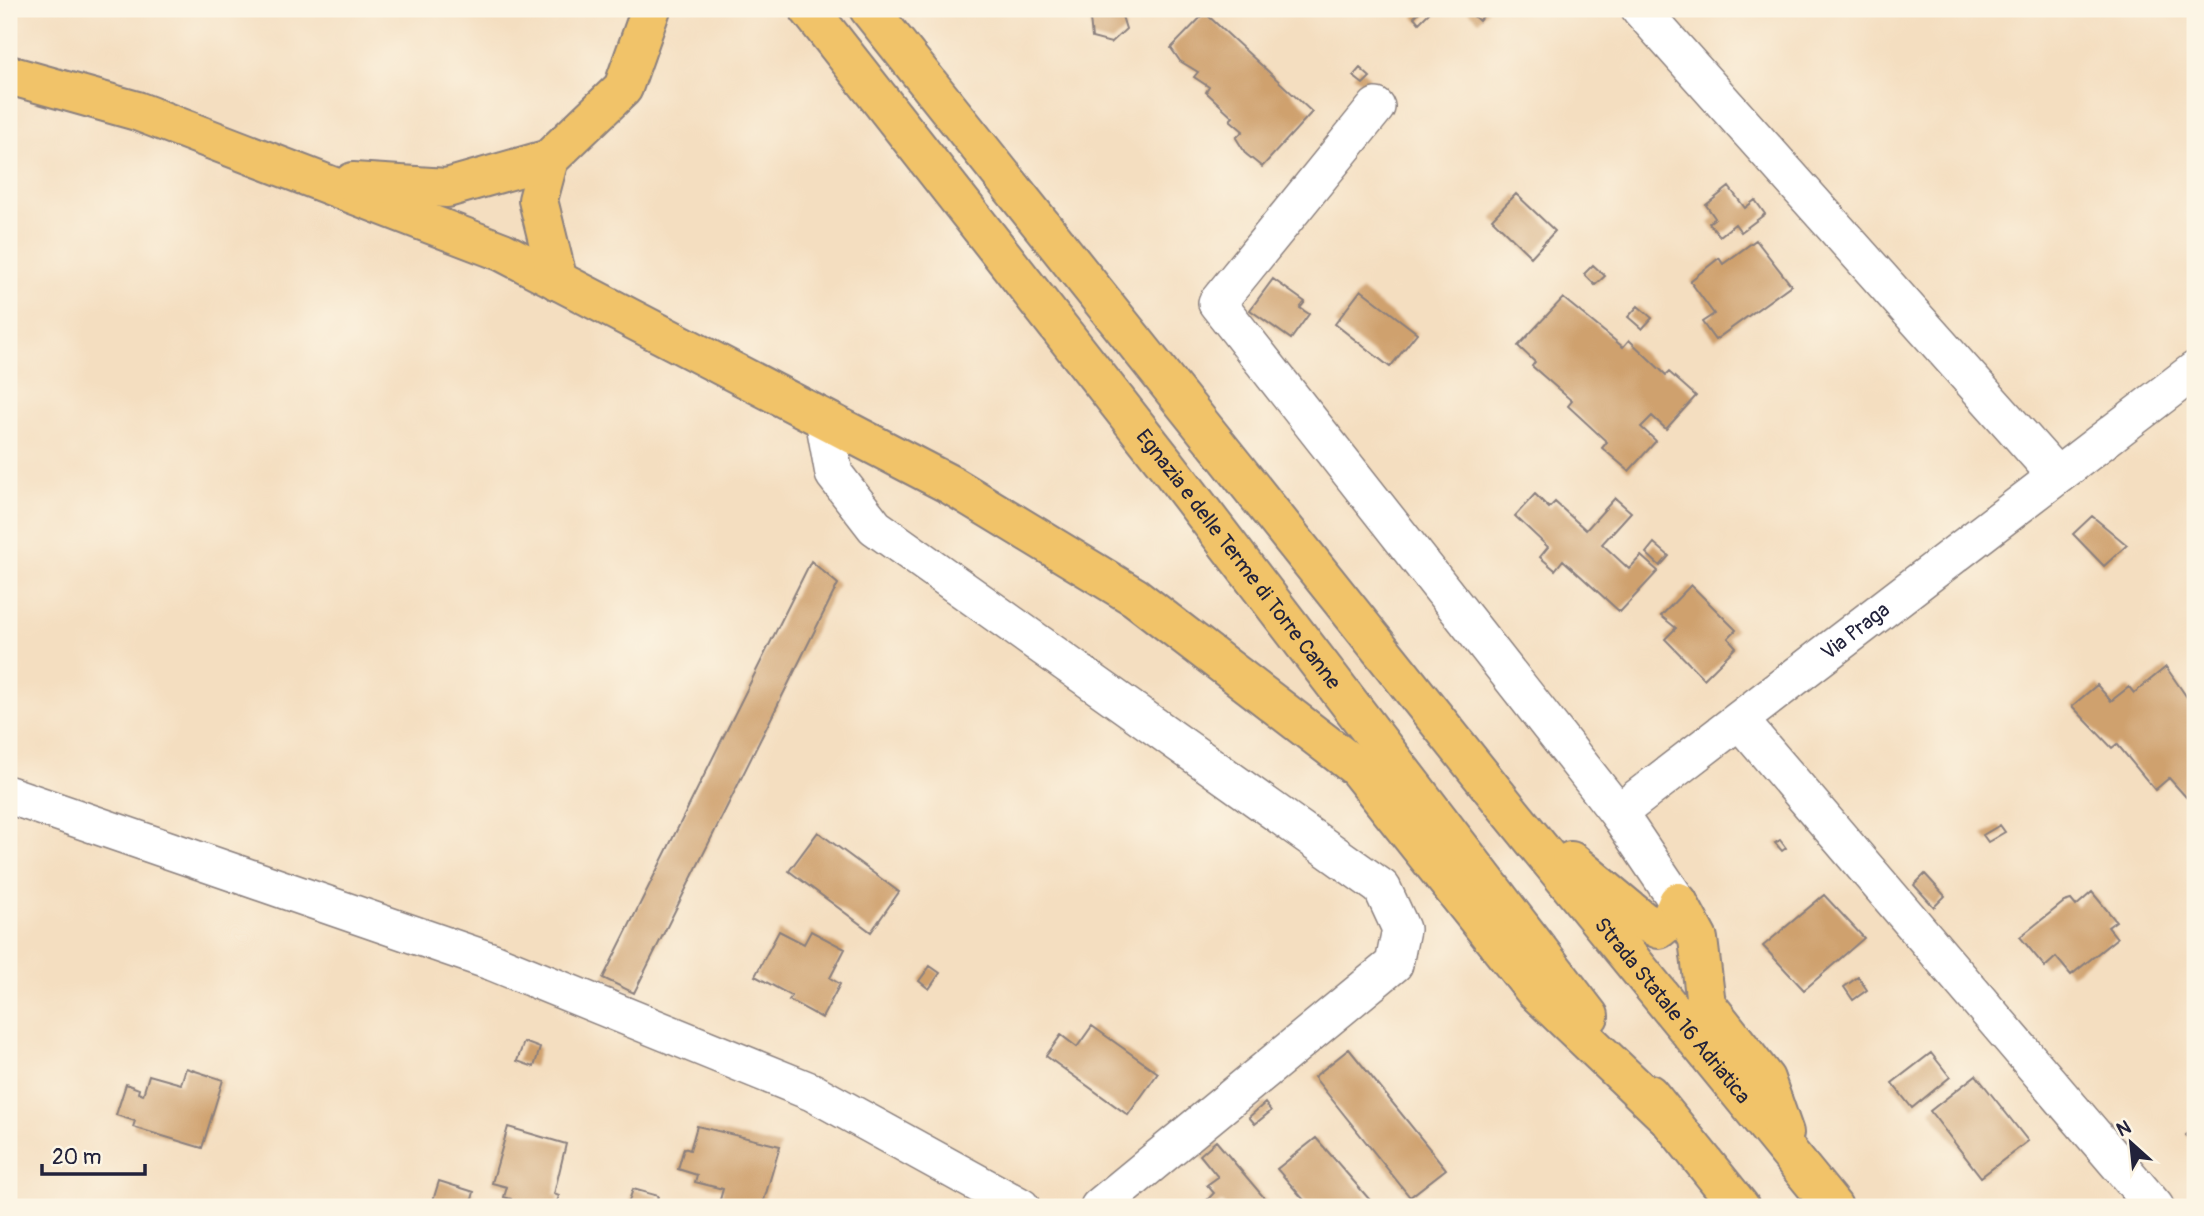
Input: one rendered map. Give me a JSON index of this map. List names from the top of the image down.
{
  "streets": {
    "highway": ["Egnazia e delle Terme di Torre Canne", "Strada Statale 16 Adriatica"],
    "street": ["Via Praga"]
  },
  "scale_bar": "20 m",
  "north": "top left"
}
